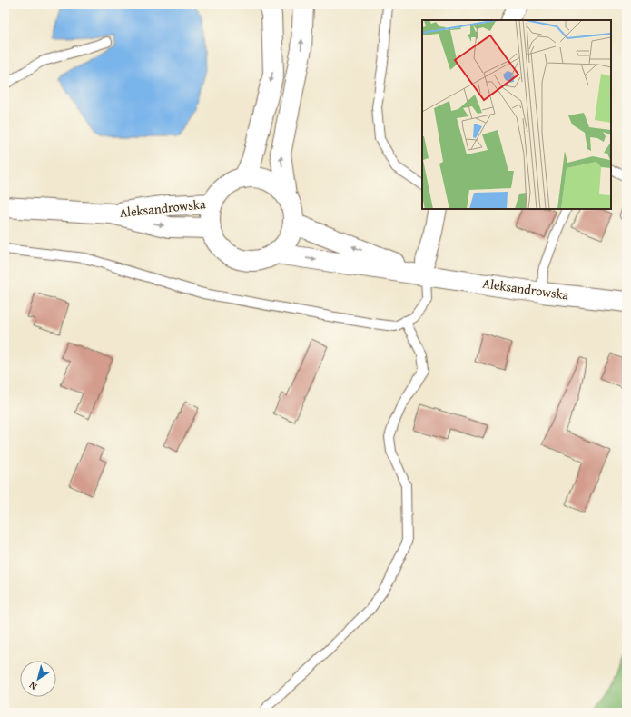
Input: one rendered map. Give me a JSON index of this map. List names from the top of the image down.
{
  "streets": {
    "main road": ["Aleksandrowska"]
  },
  "north": "bottom left"
}
